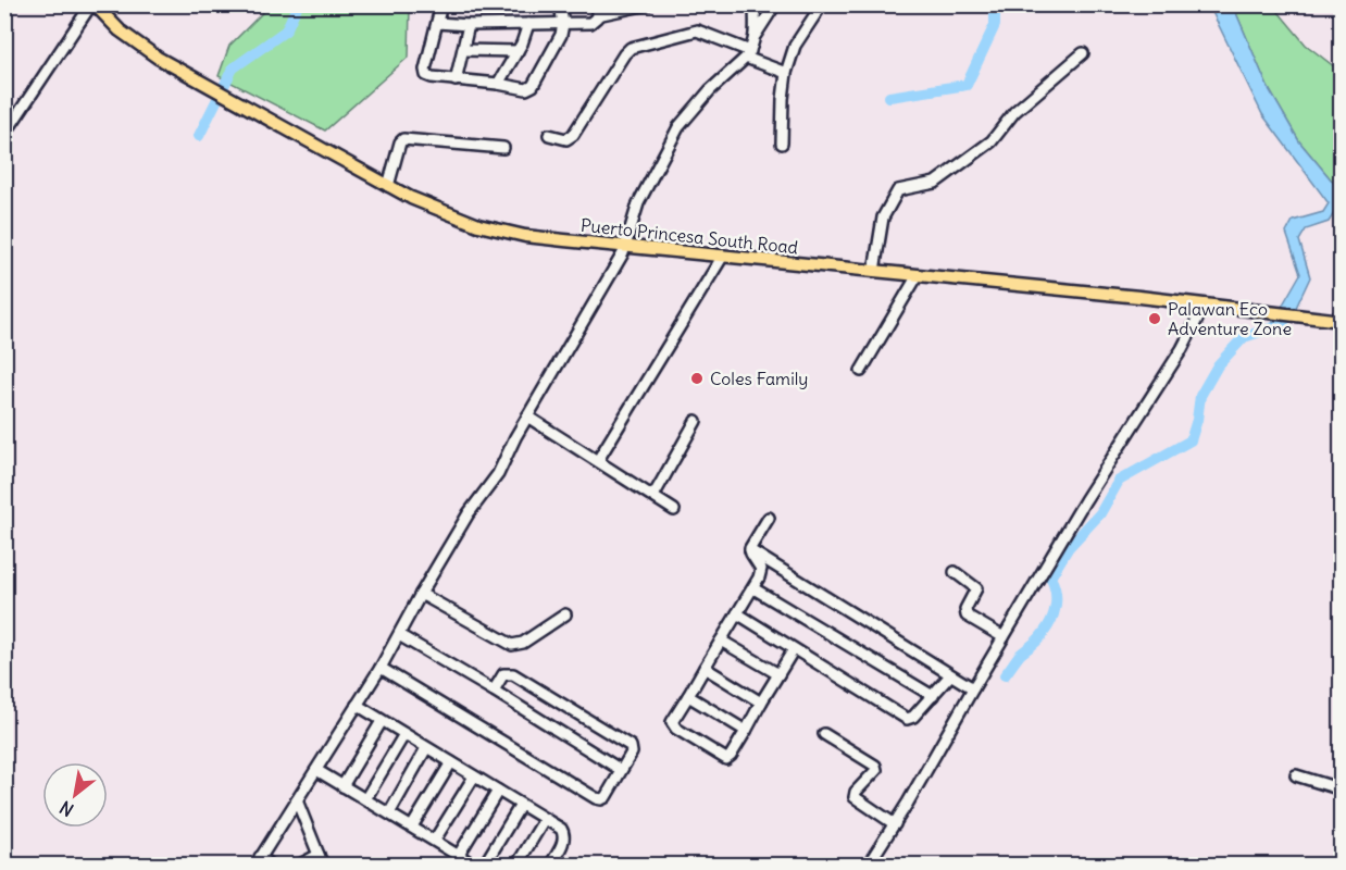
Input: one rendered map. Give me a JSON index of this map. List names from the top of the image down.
{
  "streets": {
    "main road": ["Puerto Princesa South Road"]
  },
  "places": ["Palawan Eco Adventure Zone", "Coles Family"],
  "north": "bottom left"
}
